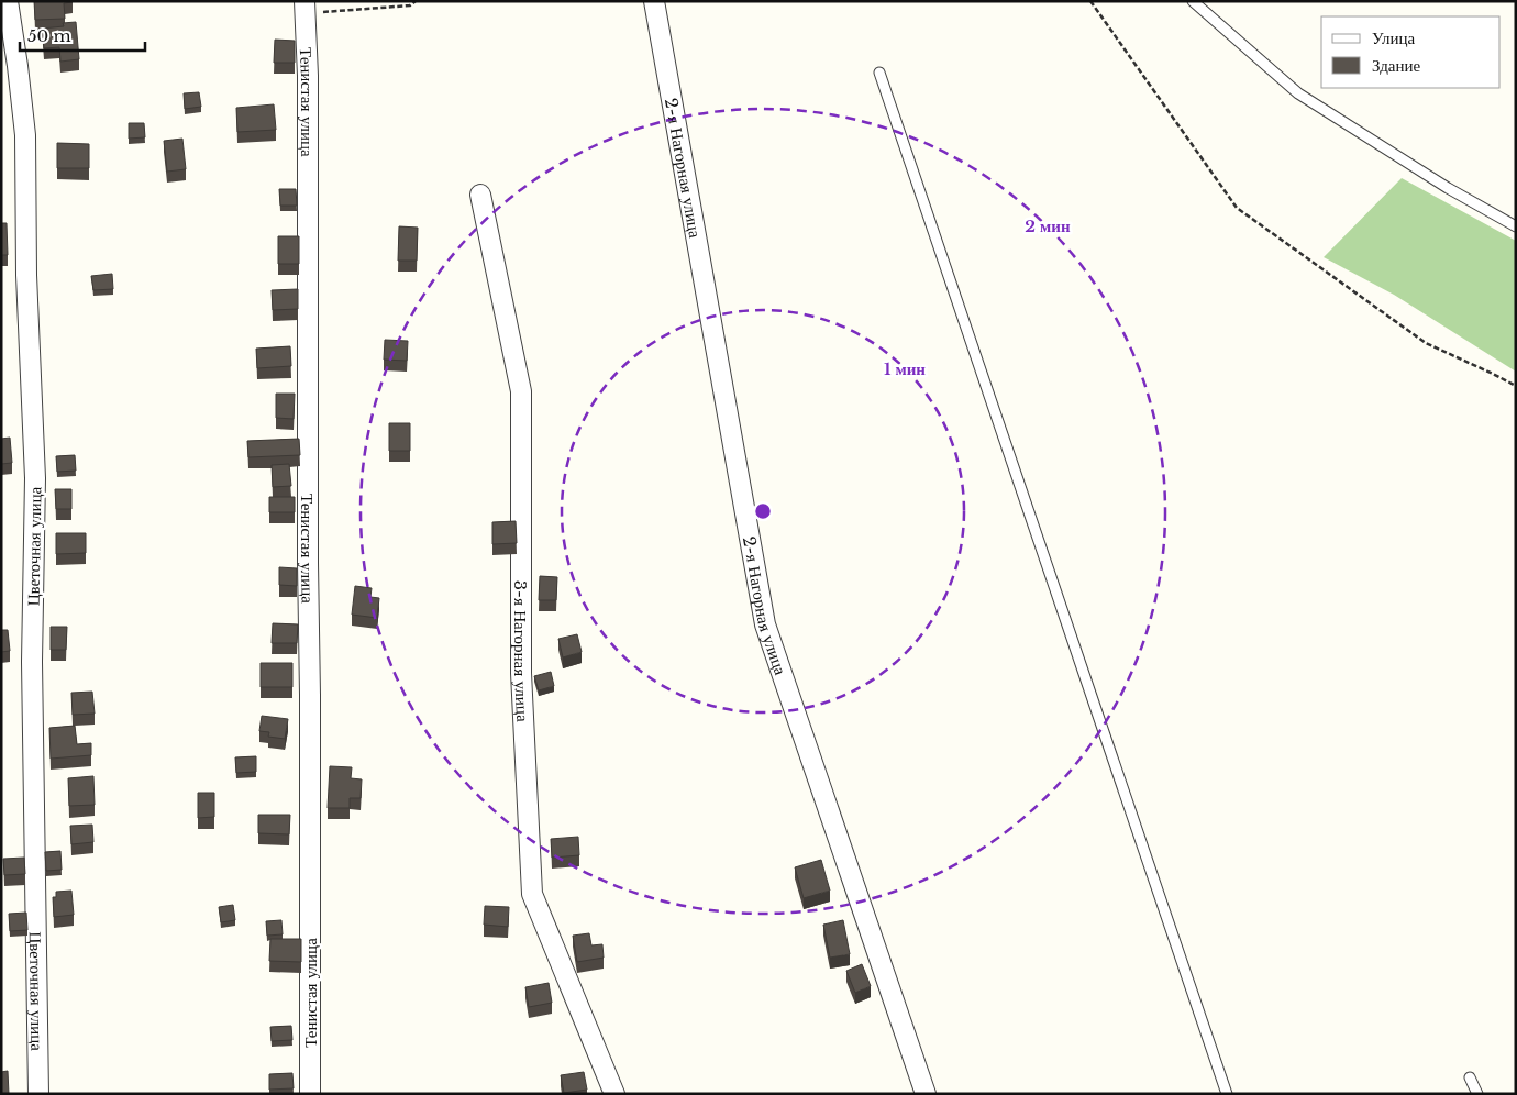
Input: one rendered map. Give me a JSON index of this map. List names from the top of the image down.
{
  "streets": {
    "street": [
      "Тенистая улица",
      "2-я Нагорная улица",
      "Цветочная улица",
      "3-я Нагорная улица"
    ]
  },
  "legend": ["Улица", "Здание"],
  "scale_bar": "50 m",
  "rings": ["2 мин", "1 мин"]
}
